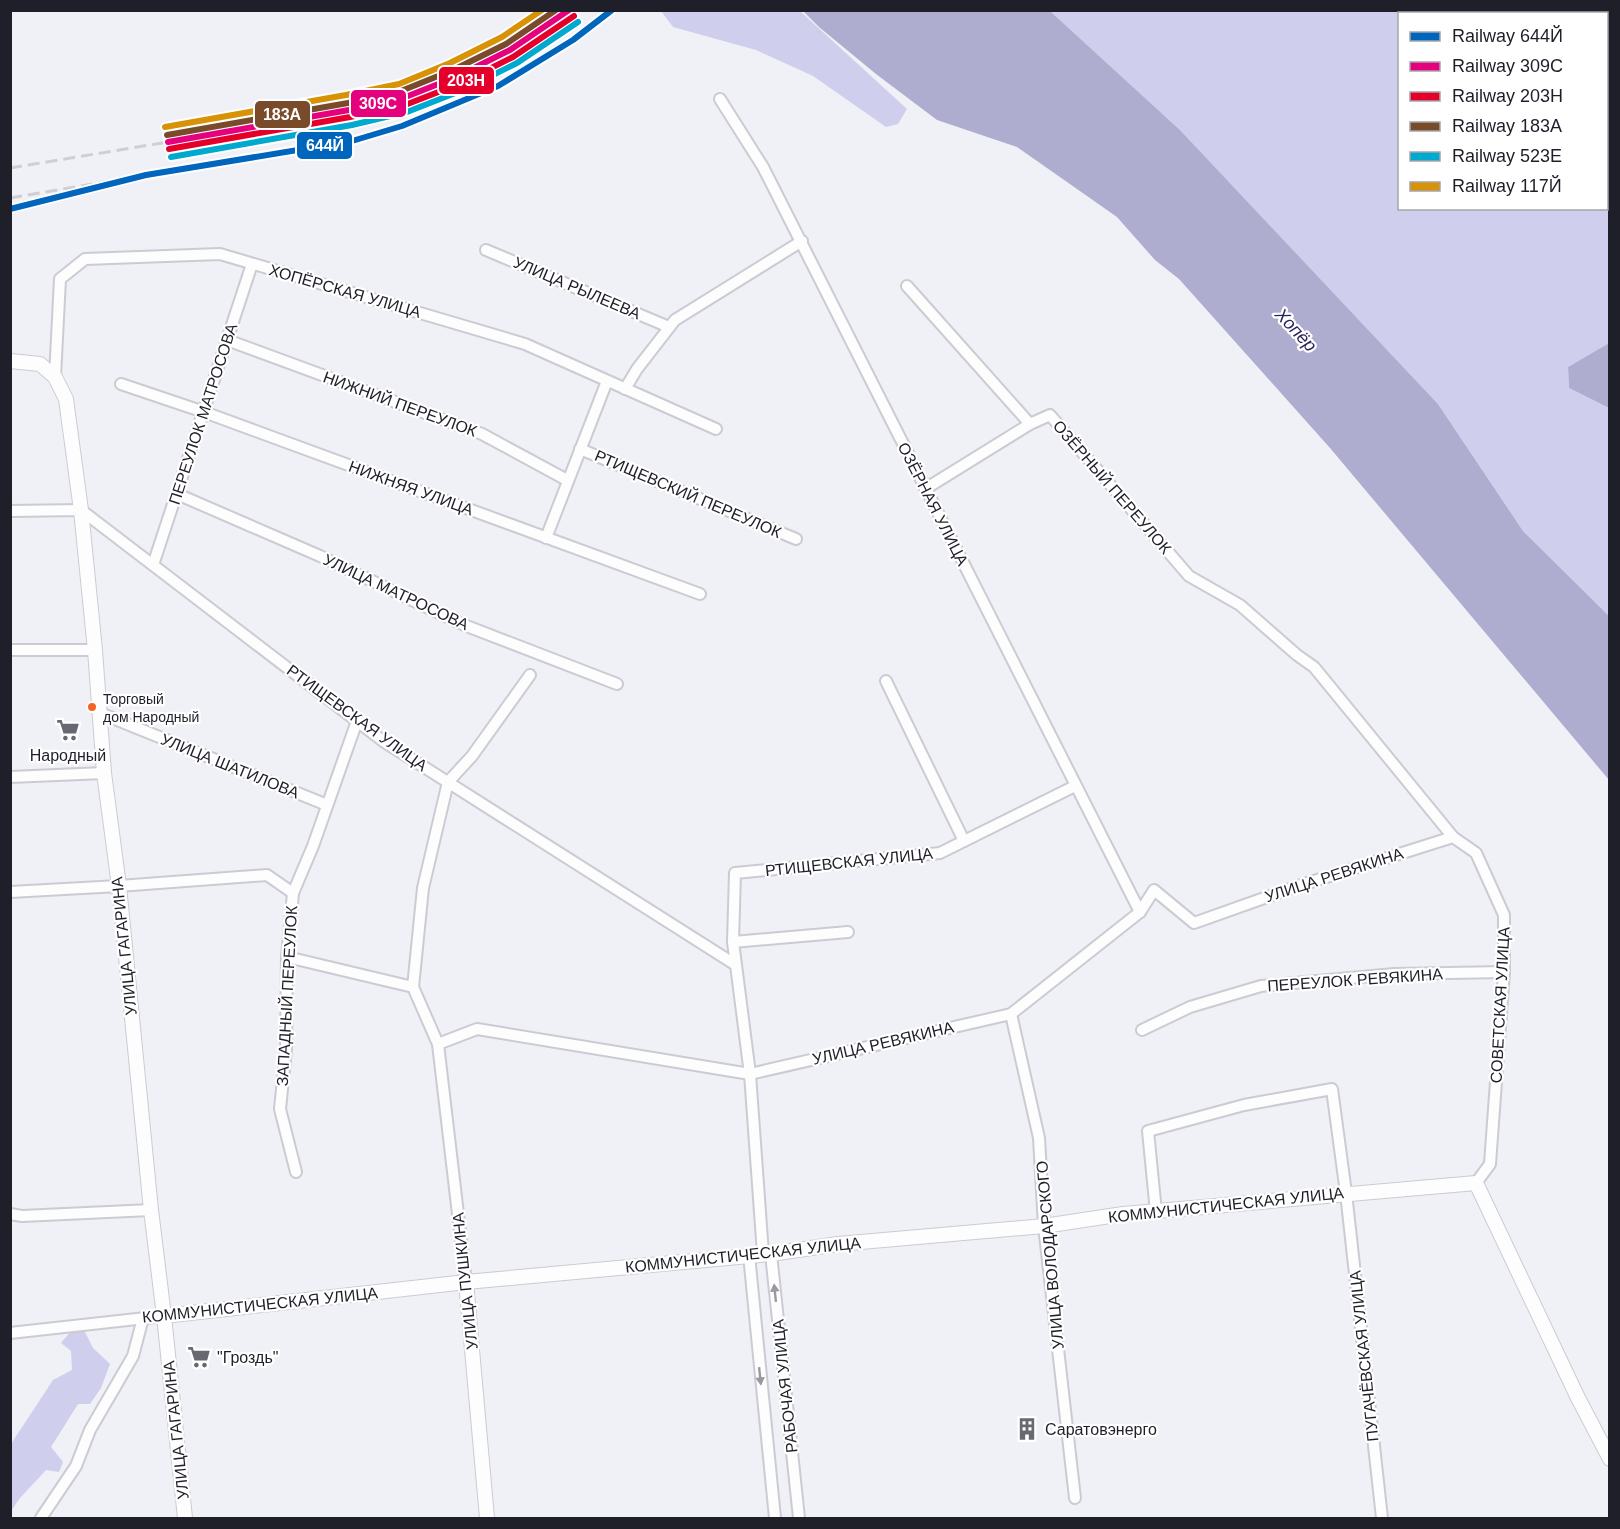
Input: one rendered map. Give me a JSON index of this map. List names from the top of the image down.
{
  "streets": {
    "street": [
      "УЛИЦА РЫЛЕЕВА",
      "ХОПЁРСКАЯ УЛИЦА",
      "НИЖНИЙ ПЕРЕУЛОК",
      "ПЕРЕУЛОК МАТРОСОВА",
      "ОЗЁРНЫЙ ПЕРЕУЛОК",
      "НИЖНЯЯ УЛИЦА",
      "РТИЩЕВСКИЙ ПЕРЕУЛОК",
      "ОЗЁРНАЯ УЛИЦА",
      "УЛИЦА МАТРОСОВА",
      "РТИЩЕВСКАЯ УЛИЦА",
      "УЛИЦА ШАТИЛОВА",
      "УЛИЦА РЕВЯКИНА",
      "УЛИЦА ГАГАРИНА",
      "ПЕРЕУЛОК РЕВЯКИНА",
      "ЗАПАДНЫЙ ПЕРЕУЛОК",
      "СОВЕТСКАЯ УЛИЦА",
      "КОММУНИСТИЧЕСКАЯ УЛИЦА",
      "УЛИЦА ВОЛОДАРСКОГО",
      "УЛИЦА ПУШКИНА",
      "ПУГАЧЁВСКАЯ УЛИЦА",
      "РАБОЧАЯ УЛИЦА"
    ]
  },
  "crossings": [
    ["ХОПЁРСКАЯ УЛИЦА", "ПЕРЕУЛОК МАТРОСОВА"],
    ["ХОПЁРСКАЯ УЛИЦА", "УЛИЦА ГАГАРИНА"],
    ["НИЖНИЙ ПЕРЕУЛОК", "ПЕРЕУЛОК МАТРОСОВА"],
    ["ПЕРЕУЛОК МАТРОСОВА", "НИЖНЯЯ УЛИЦА"],
    ["ПЕРЕУЛОК МАТРОСОВА", "УЛИЦА МАТРОСОВА"],
    ["ПЕРЕУЛОК МАТРОСОВА", "РТИЩЕВСКАЯ УЛИЦА"],
    ["ОЗЁРНЫЙ ПЕРЕУЛОК", "ОЗЁРНАЯ УЛИЦА"],
    ["ОЗЁРНЫЙ ПЕРЕУЛОК", "СОВЕТСКАЯ УЛИЦА"],
    ["ОЗЁРНАЯ УЛИЦА", "РТИЩЕВСКАЯ УЛИЦА"],
    ["ОЗЁРНАЯ УЛИЦА", "УЛИЦА РЕВЯКИНА"],
    ["РТИЩЕВСКАЯ УЛИЦА", "УЛИЦА РЕВЯКИНА"],
    ["РТИЩЕВСКАЯ УЛИЦА", "УЛИЦА ГАГАРИНА"],
    ["РТИЩЕВСКАЯ УЛИЦА", "ЗАПАДНЫЙ ПЕРЕУЛОК"],
    ["РТИЩЕВСКАЯ УЛИЦА", "КОММУНИСТИЧЕСКАЯ УЛИЦА"],
    ["РТИЩЕВСКАЯ УЛИЦА", "РАБОЧАЯ УЛИЦА"],
    ["УЛИЦА ШАТИЛОВА", "УЛИЦА ГАГАРИНА"],
    ["УЛИЦА ШАТИЛОВА", "ЗАПАДНЫЙ ПЕРЕУЛОК"],
    ["УЛИЦА РЕВЯКИНА", "СОВЕТСКАЯ УЛИЦА"],
    ["УЛИЦА РЕВЯКИНА", "УЛИЦА ВОЛОДАРСКОГО"],
    ["УЛИЦА РЕВЯКИНА", "УЛИЦА ПУШКИНА"],
    ["УЛИЦА ГАГАРИНА", "КОММУНИСТИЧЕСКАЯ УЛИЦА"],
    ["ПЕРЕУЛОК РЕВЯКИНА", "СОВЕТСКАЯ УЛИЦА"],
    ["СОВЕТСКАЯ УЛИЦА", "КОММУНИСТИЧЕСКАЯ УЛИЦА"],
    ["КОММУНИСТИЧЕСКАЯ УЛИЦА", "УЛИЦА ВОЛОДАРСКОГО"],
    ["КОММУНИСТИЧЕСКАЯ УЛИЦА", "УЛИЦА ПУШКИНА"],
    ["КОММУНИСТИЧЕСКАЯ УЛИЦА", "ПУГАЧЁВСКАЯ УЛИЦА"],
    ["КОММУНИСТИЧЕСКАЯ УЛИЦА", "РАБОЧАЯ УЛИЦА"]
  ],
  "water": ["Хопёр"],
  "places": {
    "other": ["Торговый дом Народный"],
    "supermarket": ["Народный", "\"Гроздь\""],
    "building": ["Саратовэнерго"]
  },
  "lines": [
    "rail line 644Й",
    "rail line 309С",
    "rail line 183А",
    "rail line 117Й",
    "rail line 203Н",
    "rail line 523Е"
  ],
  "legend": [
    "Railway 644Й",
    "Railway 309С",
    "Railway 203Н",
    "Railway 183А",
    "Railway 523Е",
    "Railway 117Й"
  ]
}
